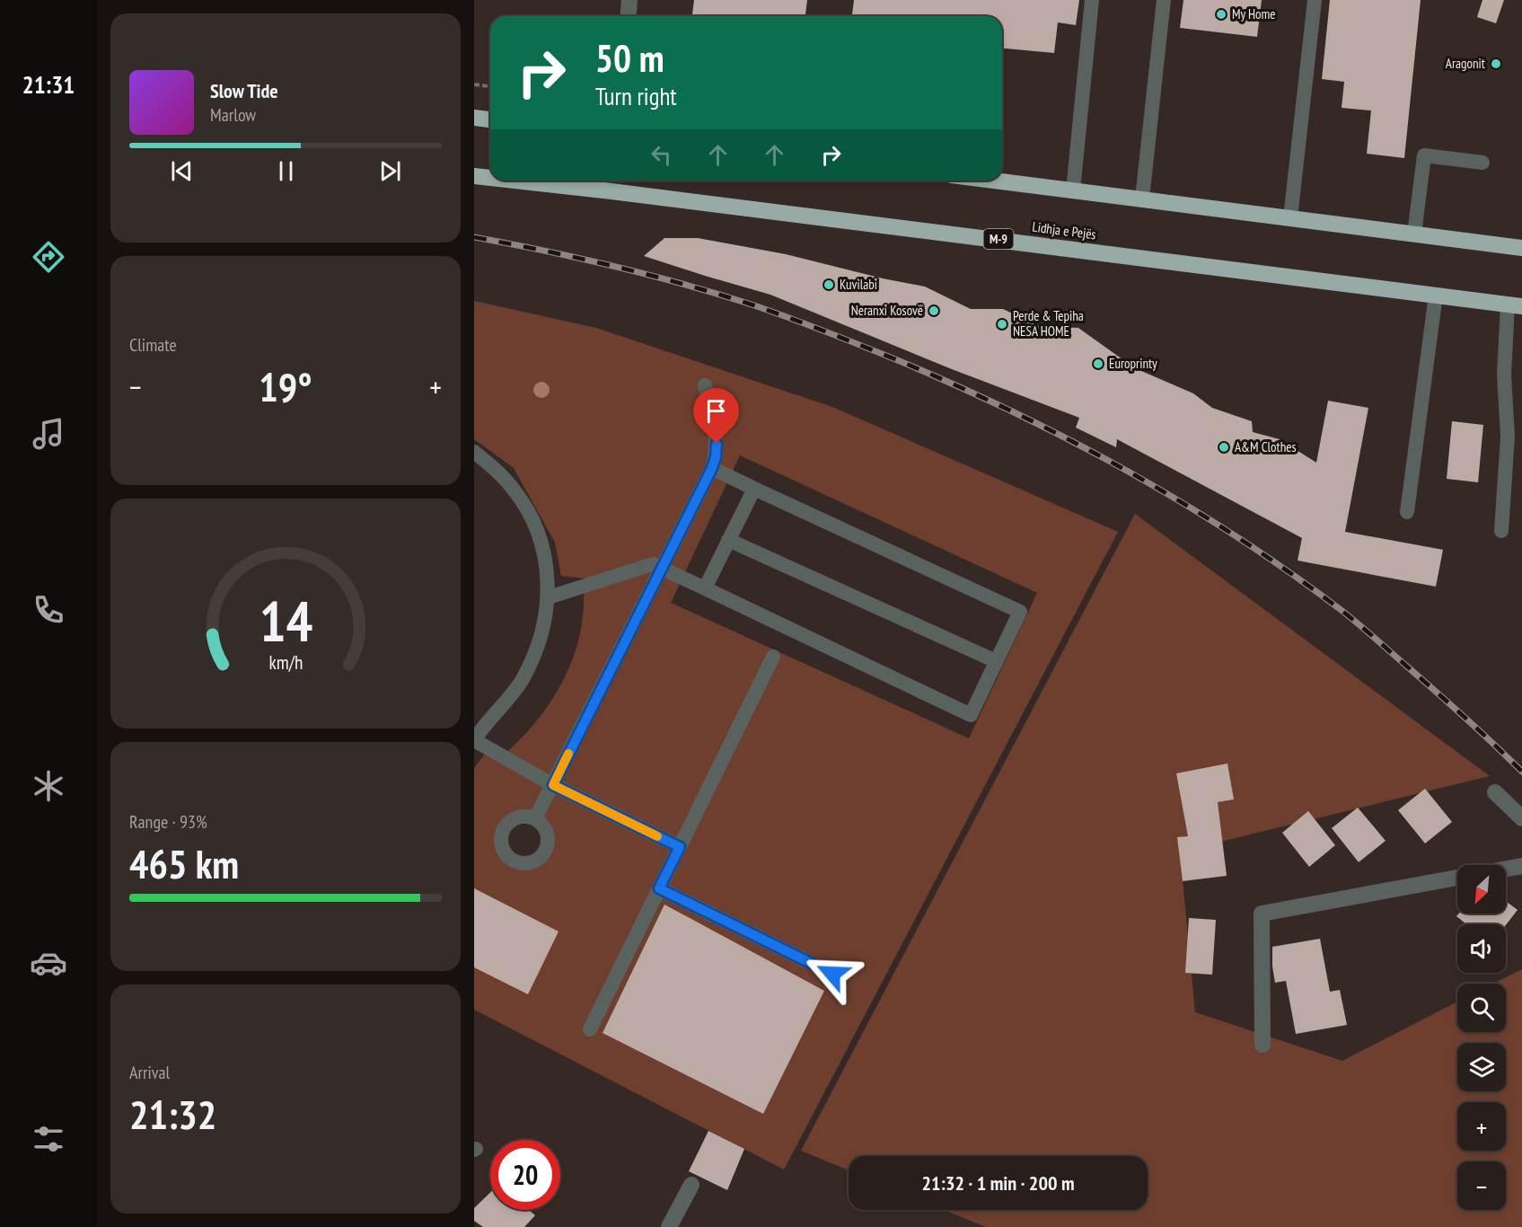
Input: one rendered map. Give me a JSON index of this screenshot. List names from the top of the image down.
{
  "streets": {
    "highway": ["Lidhja e Pejës", "M-9"]
  },
  "places": [
    "My Home",
    "Aragonit",
    "Kuvilabi",
    "Neranxi Kosovë",
    "Perde & Tepiha NESA HOME",
    "Europrinty",
    "A&M Clothes"
  ],
  "north": "bottom left",
  "page": {
    "tabs": "21:31",
    "turn": ["50 m", "Turn right"],
    "song": ["Slow Tide", "Marlow"],
    "tile": [
      "Climate",
      ["Range · 93%", "465 km"],
      ["Arrival", "21:32"]
    ],
    "heat": ["−", "19°", "+"],
    "map_buttons": ["+", "−"],
    "limit": "20",
    "trip": "21:32 · 1 min · 200 m",
    "gauge": ["14", "km/h"]
  }
}
